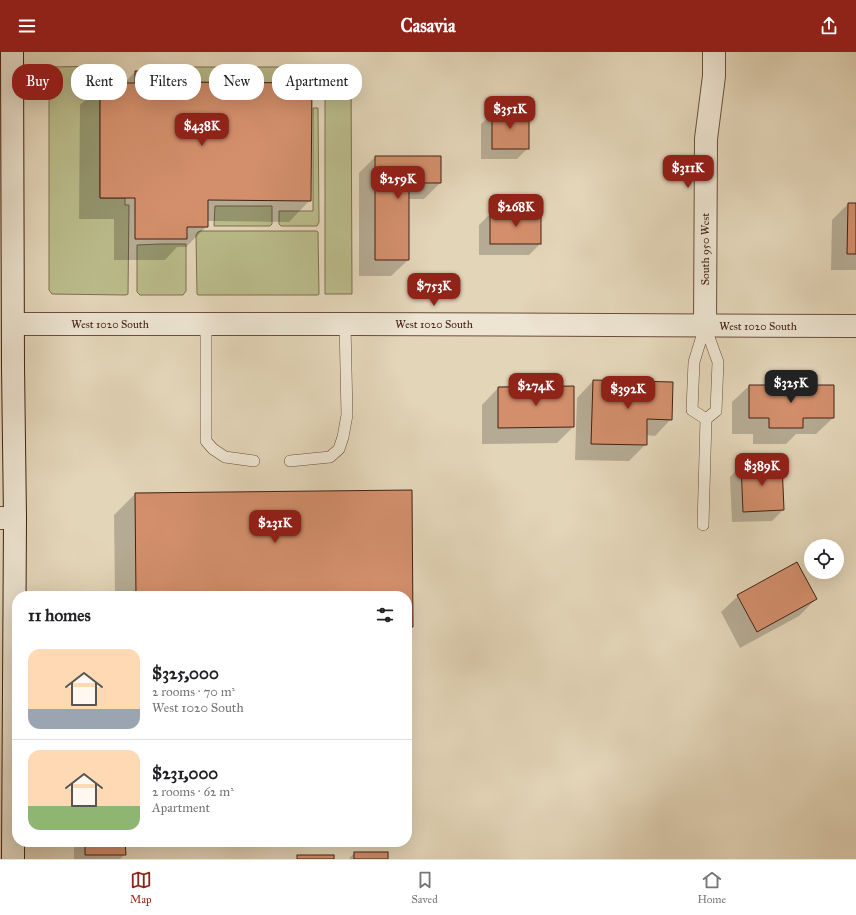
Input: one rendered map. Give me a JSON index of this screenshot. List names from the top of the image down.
{
  "streets": {
    "street": ["South 950 West", "West 1020 South"]
  },
  "crossings": [
    ["South 950 West", "West 1020 South"]
  ],
  "page": {
    "header": "Casavia",
    "chip": [
      "Buy",
      "Rent",
      "Filters",
      "New",
      "Apartment"
    ],
    "price": [
      "$351K",
      "$438K",
      "$311K",
      "$259K",
      "$268K",
      "$753K",
      "$325K",
      "$274K",
      "$392K",
      "$389K",
      "$231K"
    ],
    "heading": "11 homes",
    "list": [
      {
        "name": "$325,000",
        "note": "2 rooms · 70 m² · West 1020 South"
      },
      {
        "name": "$231,000",
        "note": "2 rooms · 62 m² · Apartment"
      }
    ],
    "tabs": ["Map", "Saved", "Home"]
  }
}
